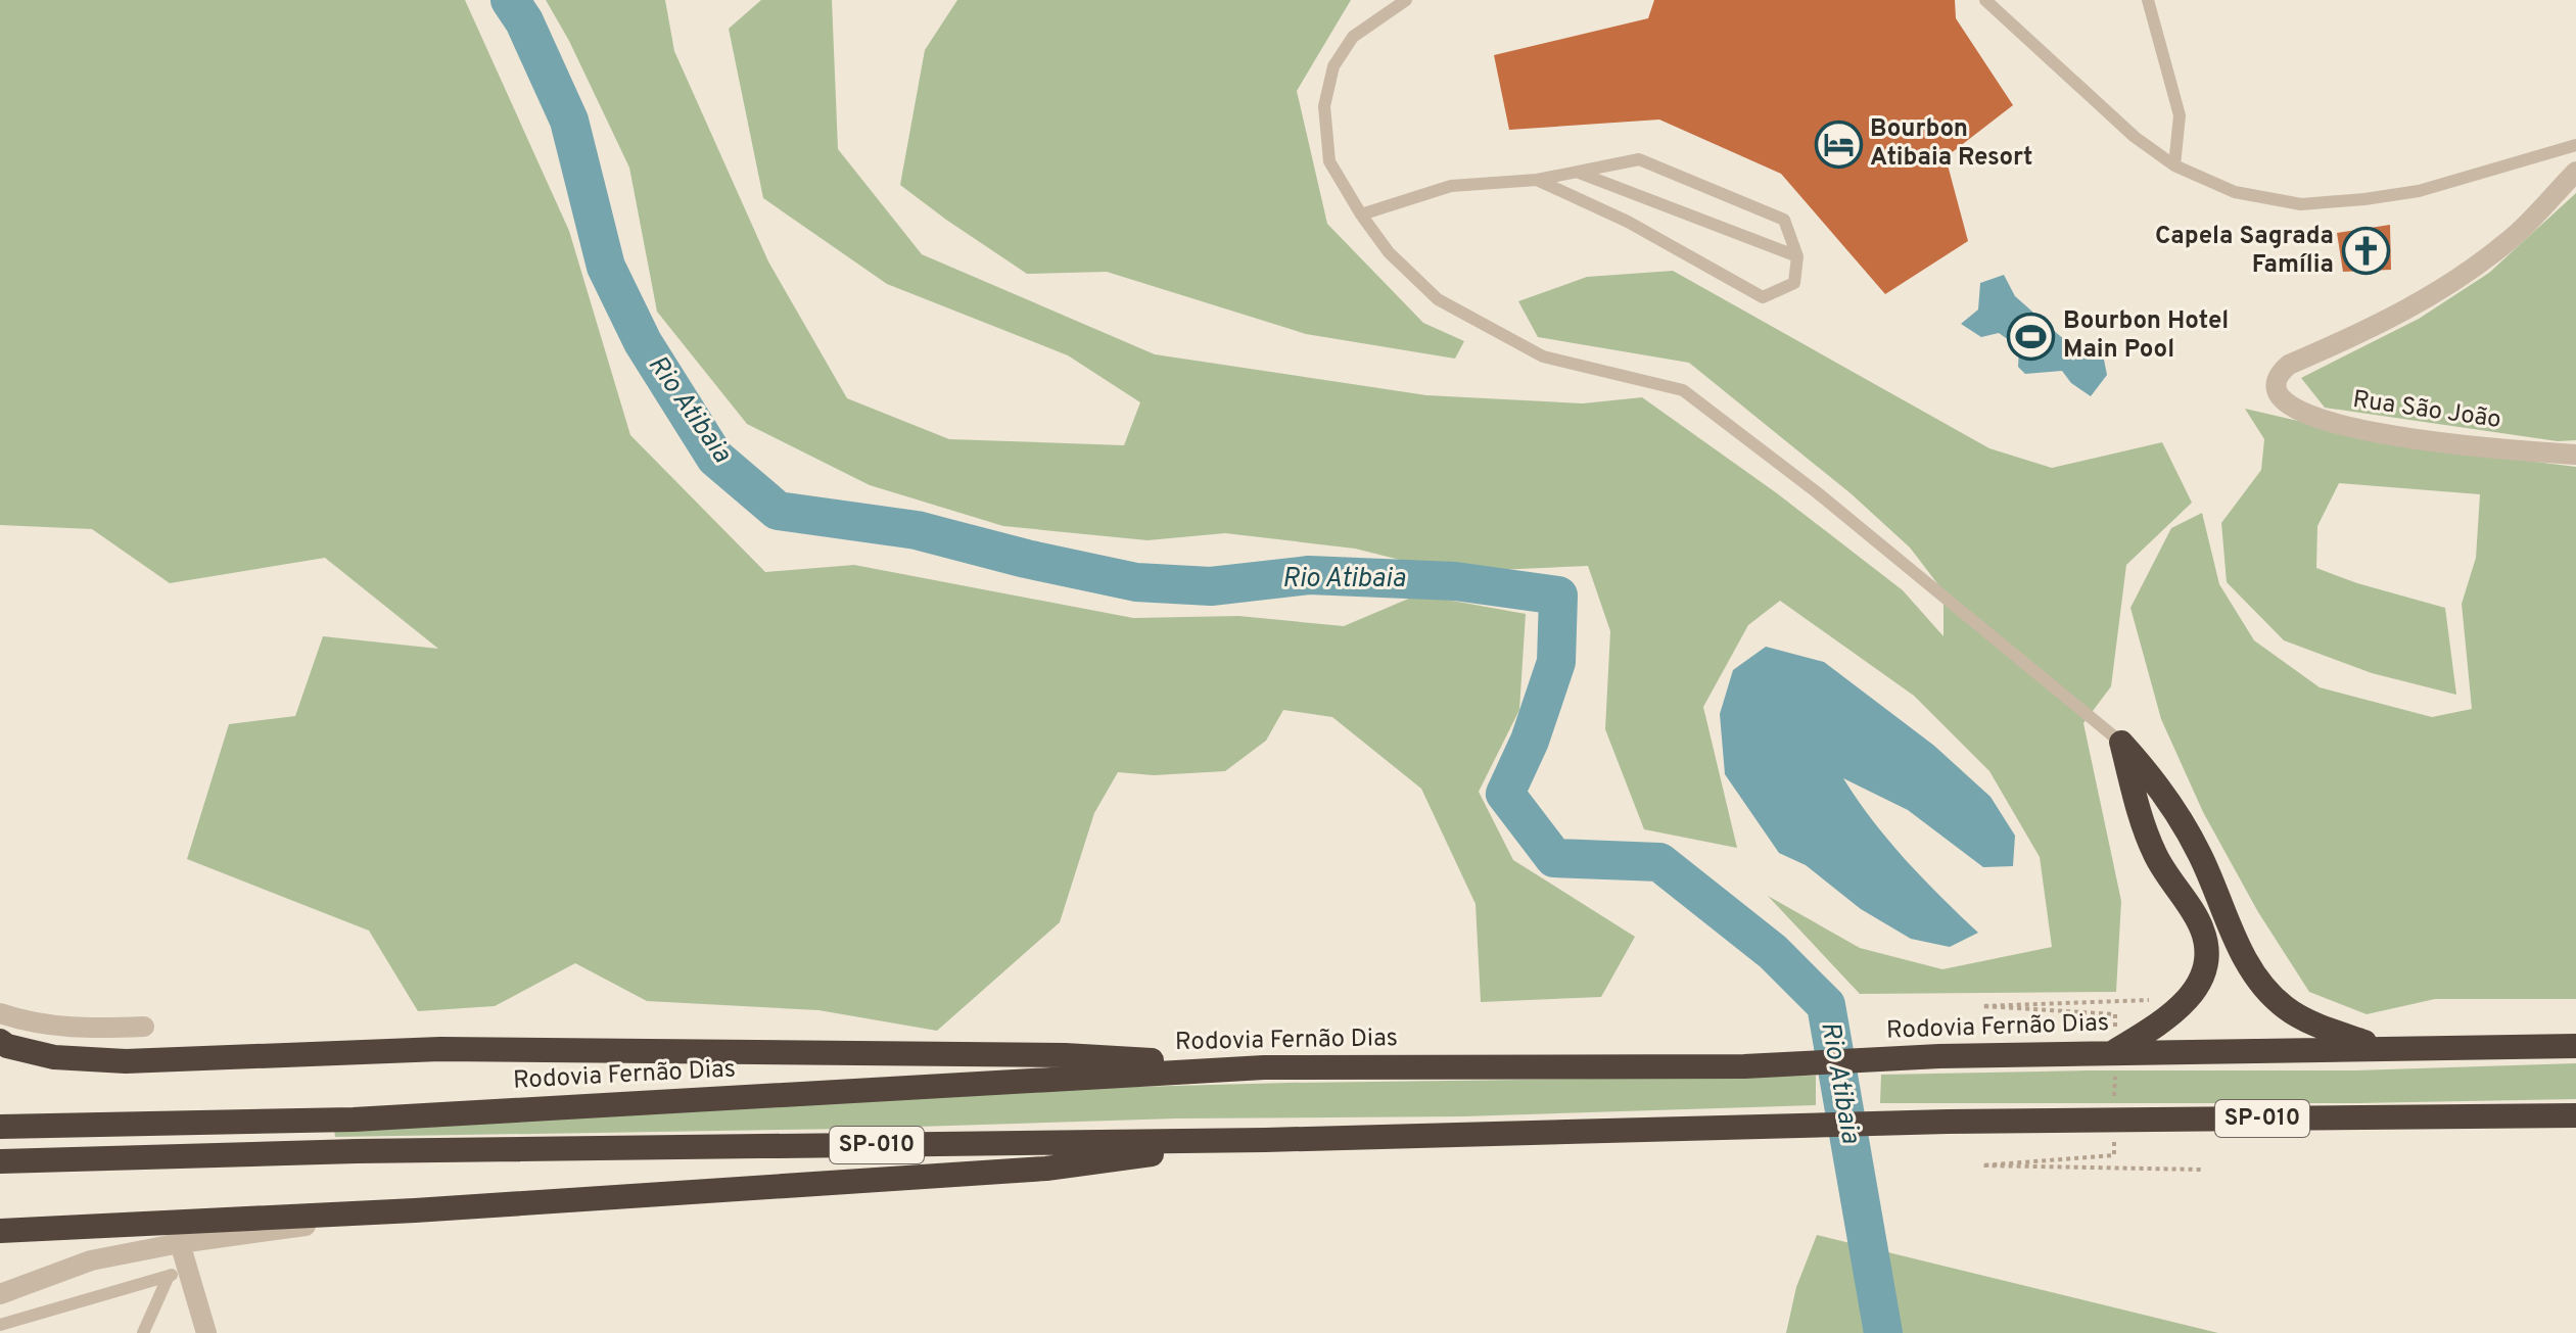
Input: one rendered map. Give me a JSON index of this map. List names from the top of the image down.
{
  "streets": {
    "highway": ["Rodovia Fernão Dias", "SP-010"],
    "street": ["Rua São João"]
  },
  "water": ["Rio Atibaia"],
  "places": {
    "hotel": ["Bourbon Atibaia Resort"],
    "church": ["Capela Sagrada Família"],
    "sports": ["Bourbon Hotel Main Pool"]
  }
}
